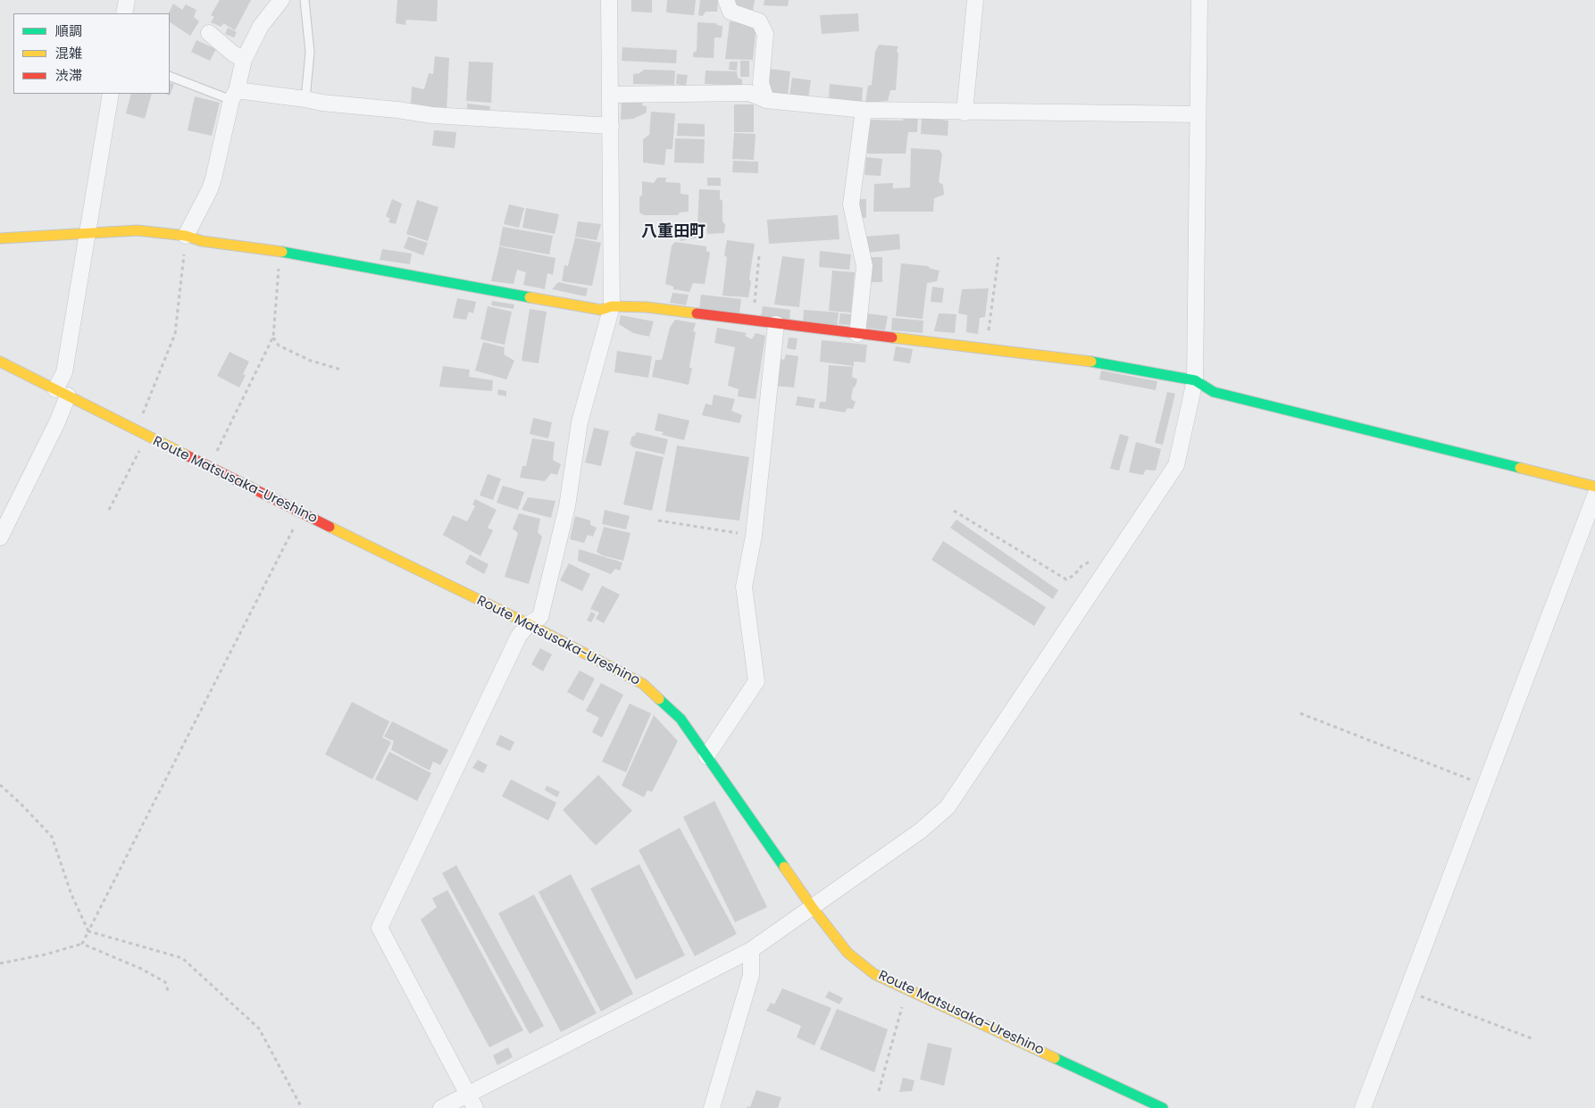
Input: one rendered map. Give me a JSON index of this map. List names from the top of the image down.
{
  "streets": {
    "street": ["Route Matsusaka-Ureshino"]
  },
  "districts": ["八重田町"],
  "legend": ["順調", "混雑", "渋滞"]
}
